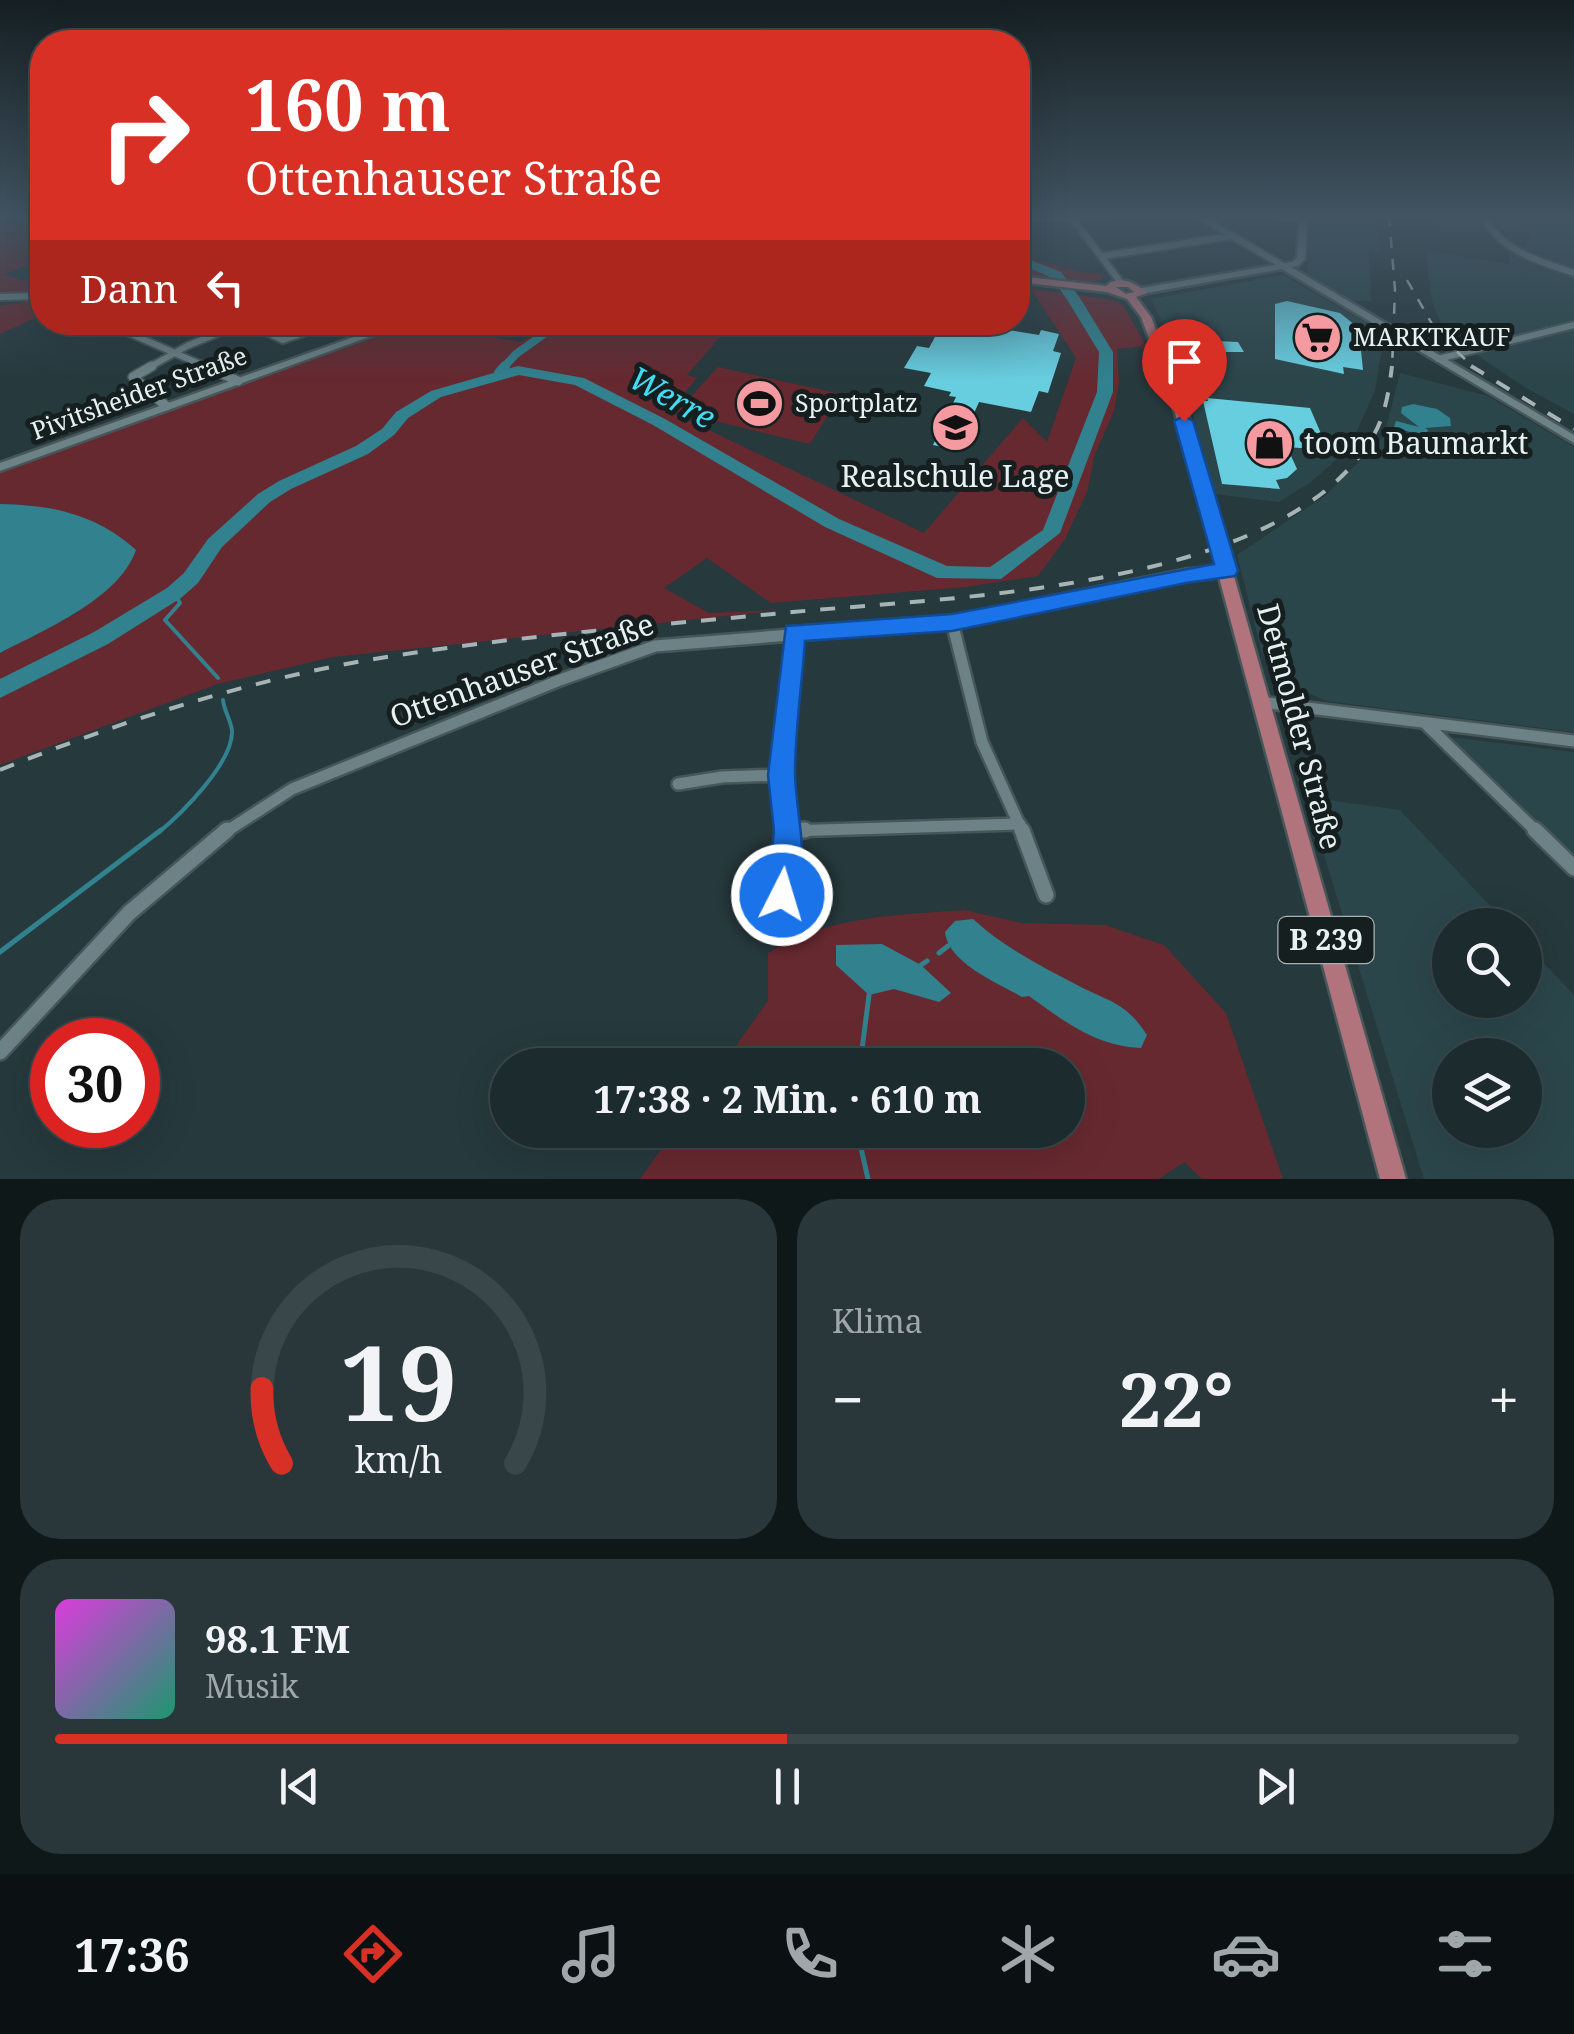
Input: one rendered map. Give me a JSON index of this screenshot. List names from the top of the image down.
{
  "streets": {
    "main road": ["Pivitsheider Straße", "Detmolder Straße", "B 239"],
    "street": ["Ottenhauser Straße"]
  },
  "crossings": [
    ["Ottenhauser Straße", "Detmolder Straße"]
  ],
  "water": ["Werre"],
  "places": {
    "supermarket": ["MARKTKAUF"],
    "sports": ["Sportplatz"],
    "school or university": ["Realschule Lage"],
    "shop": ["toom Baumarkt"]
  },
  "page": {
    "turn": ["160 m", "Ottenhauser Straße"],
    "then": "Dann",
    "limit": "30",
    "trip": "17:38 · 2 Min. · 610 m",
    "tile": "Klima",
    "heat": ["−", "22°", "+"],
    "song": ["98.1 FM", "Musik"],
    "tabs": "17:36",
    "gauge": ["19", "km/h"]
  }
}
